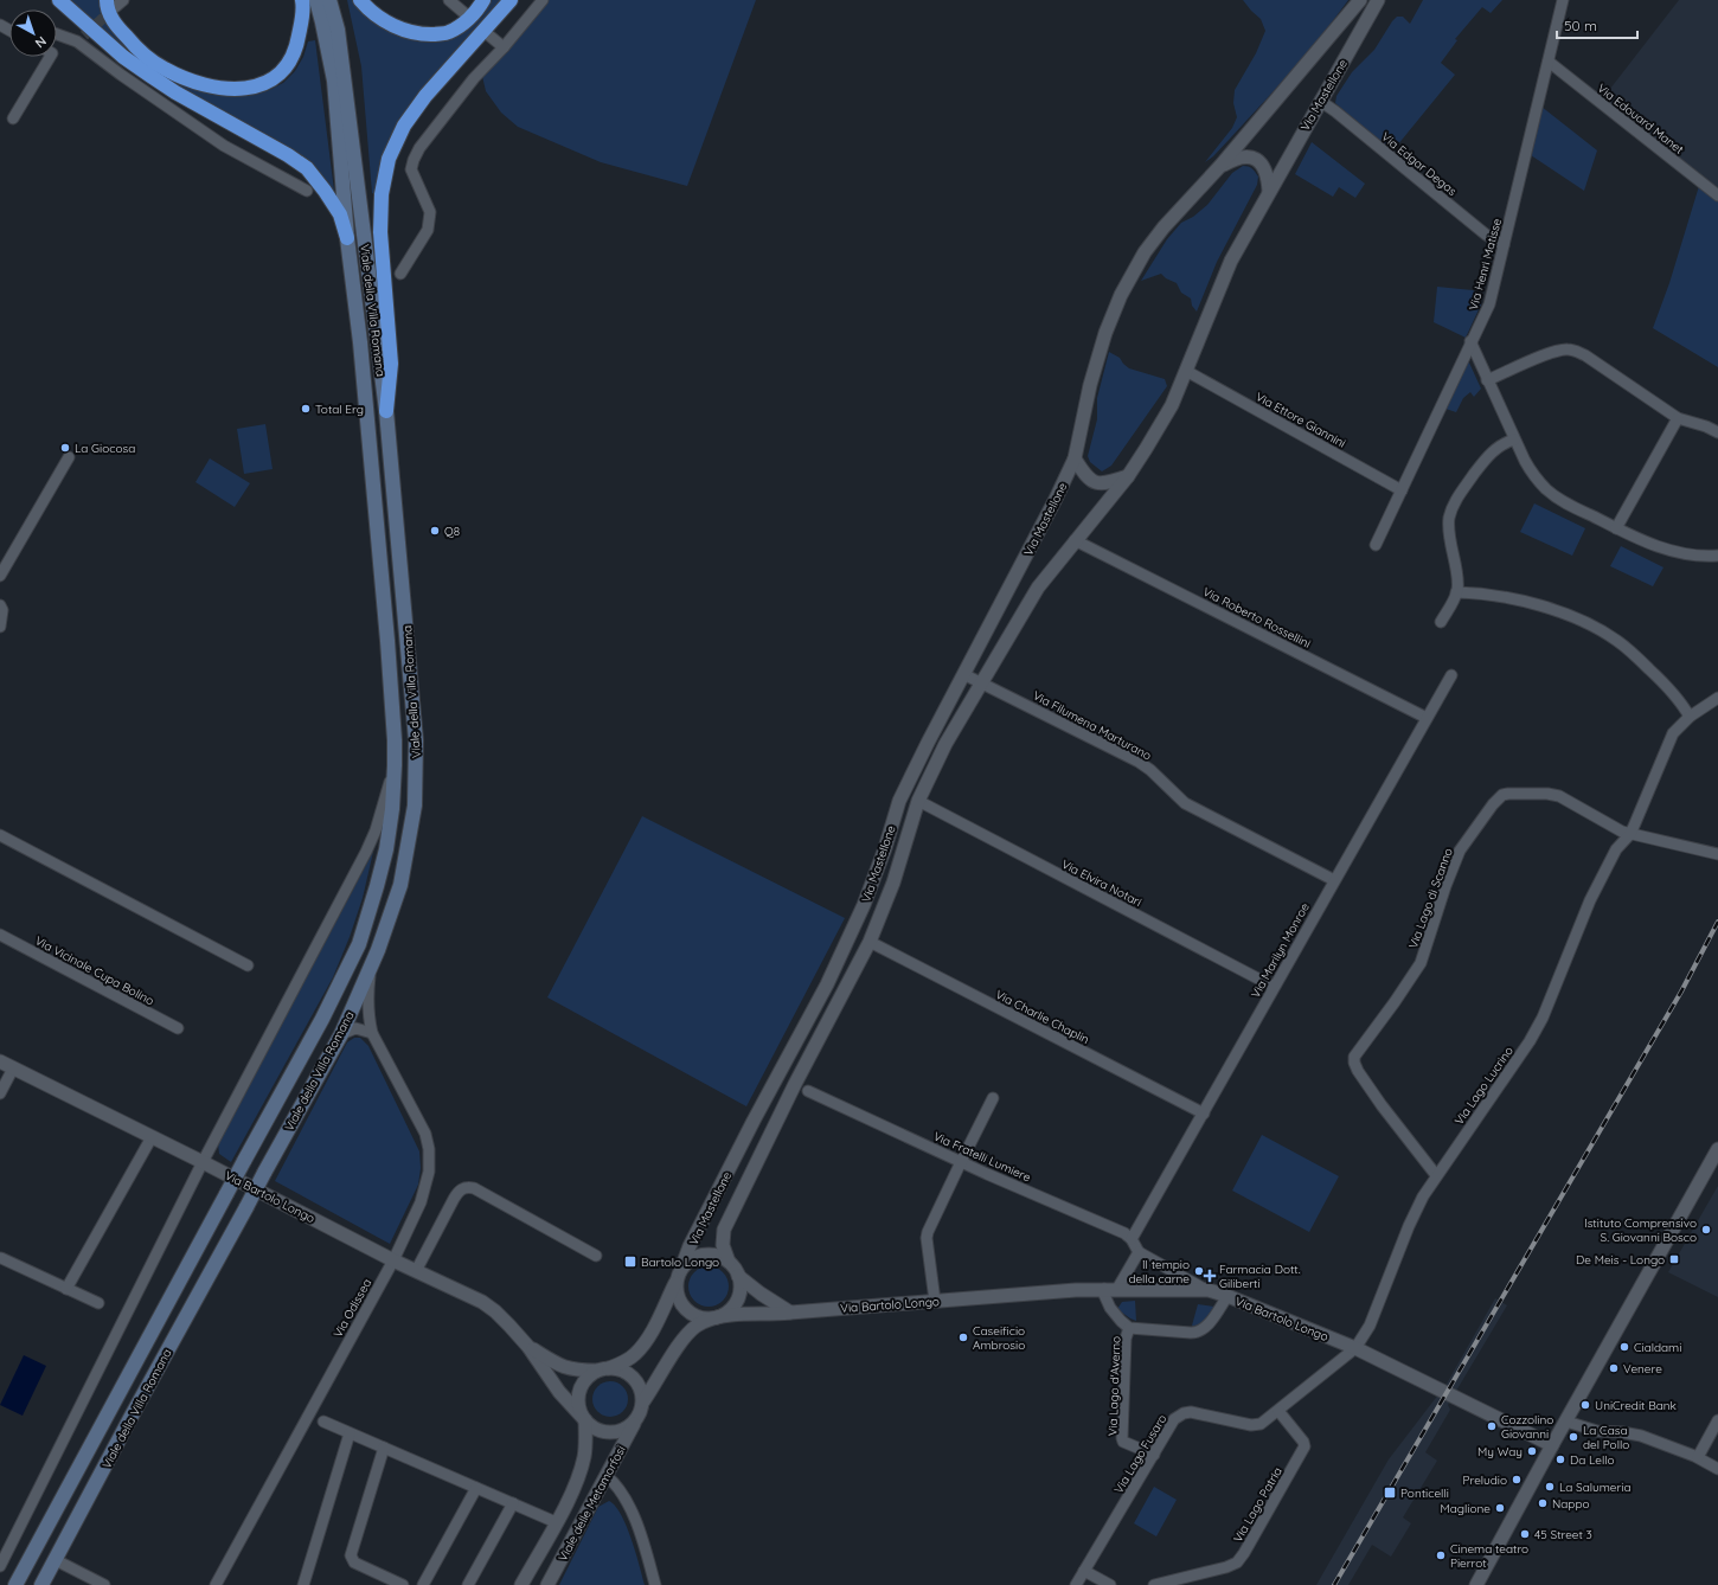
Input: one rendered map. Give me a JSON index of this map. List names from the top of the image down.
{
  "streets": {
    "main road": ["Viale della Villa Romana"],
    "street": [
      "Via Mastellone",
      "Via Edouard Manet",
      "Via Edgar Degas",
      "Via Henri Matisse",
      "Via Ettore Giannini",
      "Via Roberto Rossellini",
      "Via Filumena Marturano",
      "Via Elvira Notari",
      "Via Lago di Scanno",
      "Via Marilyn Monroe",
      "Via Vicinale Cupa Bolino",
      "Via Charlie Chaplin",
      "Via Lago Lucrino",
      "Via Fratelli Lumiere",
      "Via Bartolo Longo",
      "Via Odissea",
      "Via Lago d'Averno",
      "Via Lago Fusaro",
      "Viale delle Metamorfosi",
      "Via Lago Patria"
    ]
  },
  "crossings": [
    ["Via Mastellone", "Via Edgar Degas"],
    ["Via Mastellone", "Via Ettore Giannini"],
    ["Via Mastellone", "Via Roberto Rossellini"],
    ["Via Mastellone", "Via Filumena Marturano"],
    ["Via Mastellone", "Via Elvira Notari"],
    ["Via Mastellone", "Via Charlie Chaplin"],
    ["Via Mastellone", "Via Bartolo Longo"],
    ["Via Edouard Manet", "Via Henri Matisse"],
    ["Via Edgar Degas", "Via Henri Matisse"],
    ["Via Henri Matisse", "Via Ettore Giannini"],
    ["Viale della Villa Romana", "Via Bartolo Longo"],
    ["Viale della Villa Romana", "Via Odissea"],
    ["Via Roberto Rossellini", "Via Marilyn Monroe"],
    ["Via Filumena Marturano", "Via Marilyn Monroe"],
    ["Via Elvira Notari", "Via Marilyn Monroe"],
    ["Via Lago di Scanno", "Via Lago Lucrino"],
    ["Via Marilyn Monroe", "Via Charlie Chaplin"],
    ["Via Marilyn Monroe", "Via Fratelli Lumiere"],
    ["Via Lago Lucrino", "Via Bartolo Longo"],
    ["Via Lago Lucrino", "Via Lago Fusaro"],
    ["Via Bartolo Longo", "Via Odissea"],
    ["Via Bartolo Longo", "Via Lago d'Averno"],
    ["Via Bartolo Longo", "Via Lago Fusaro"],
    ["Via Bartolo Longo", "Viale delle Metamorfosi"],
    ["Via Lago d'Averno", "Via Lago Fusaro"],
    ["Via Lago Fusaro", "Via Lago Patria"]
  ],
  "places": {
    "other": [
      "Total Erg",
      "La Giocosa",
      "Q8",
      "Istituto Comprensivo S. Giovanni Bosco",
      "Il tempio della carne",
      "Caseificio Ambrosio",
      "Cialdami",
      "Venere",
      "UniCredit Bank",
      "Cozzolino Giovanni",
      "La Casa del Pollo",
      "My Way",
      "Da Lello",
      "Preludio",
      "La Salumeria",
      "Nappo",
      "Maglione",
      "45 Street 3",
      "Cinema teatro Pierrot"
    ],
    "transit": ["De Meis - Longo", "Bartolo Longo", "Ponticelli"],
    "health": ["Farmacia Dott. Giliberti"]
  },
  "scale_bar": "50 m",
  "north": "bottom right"
}
